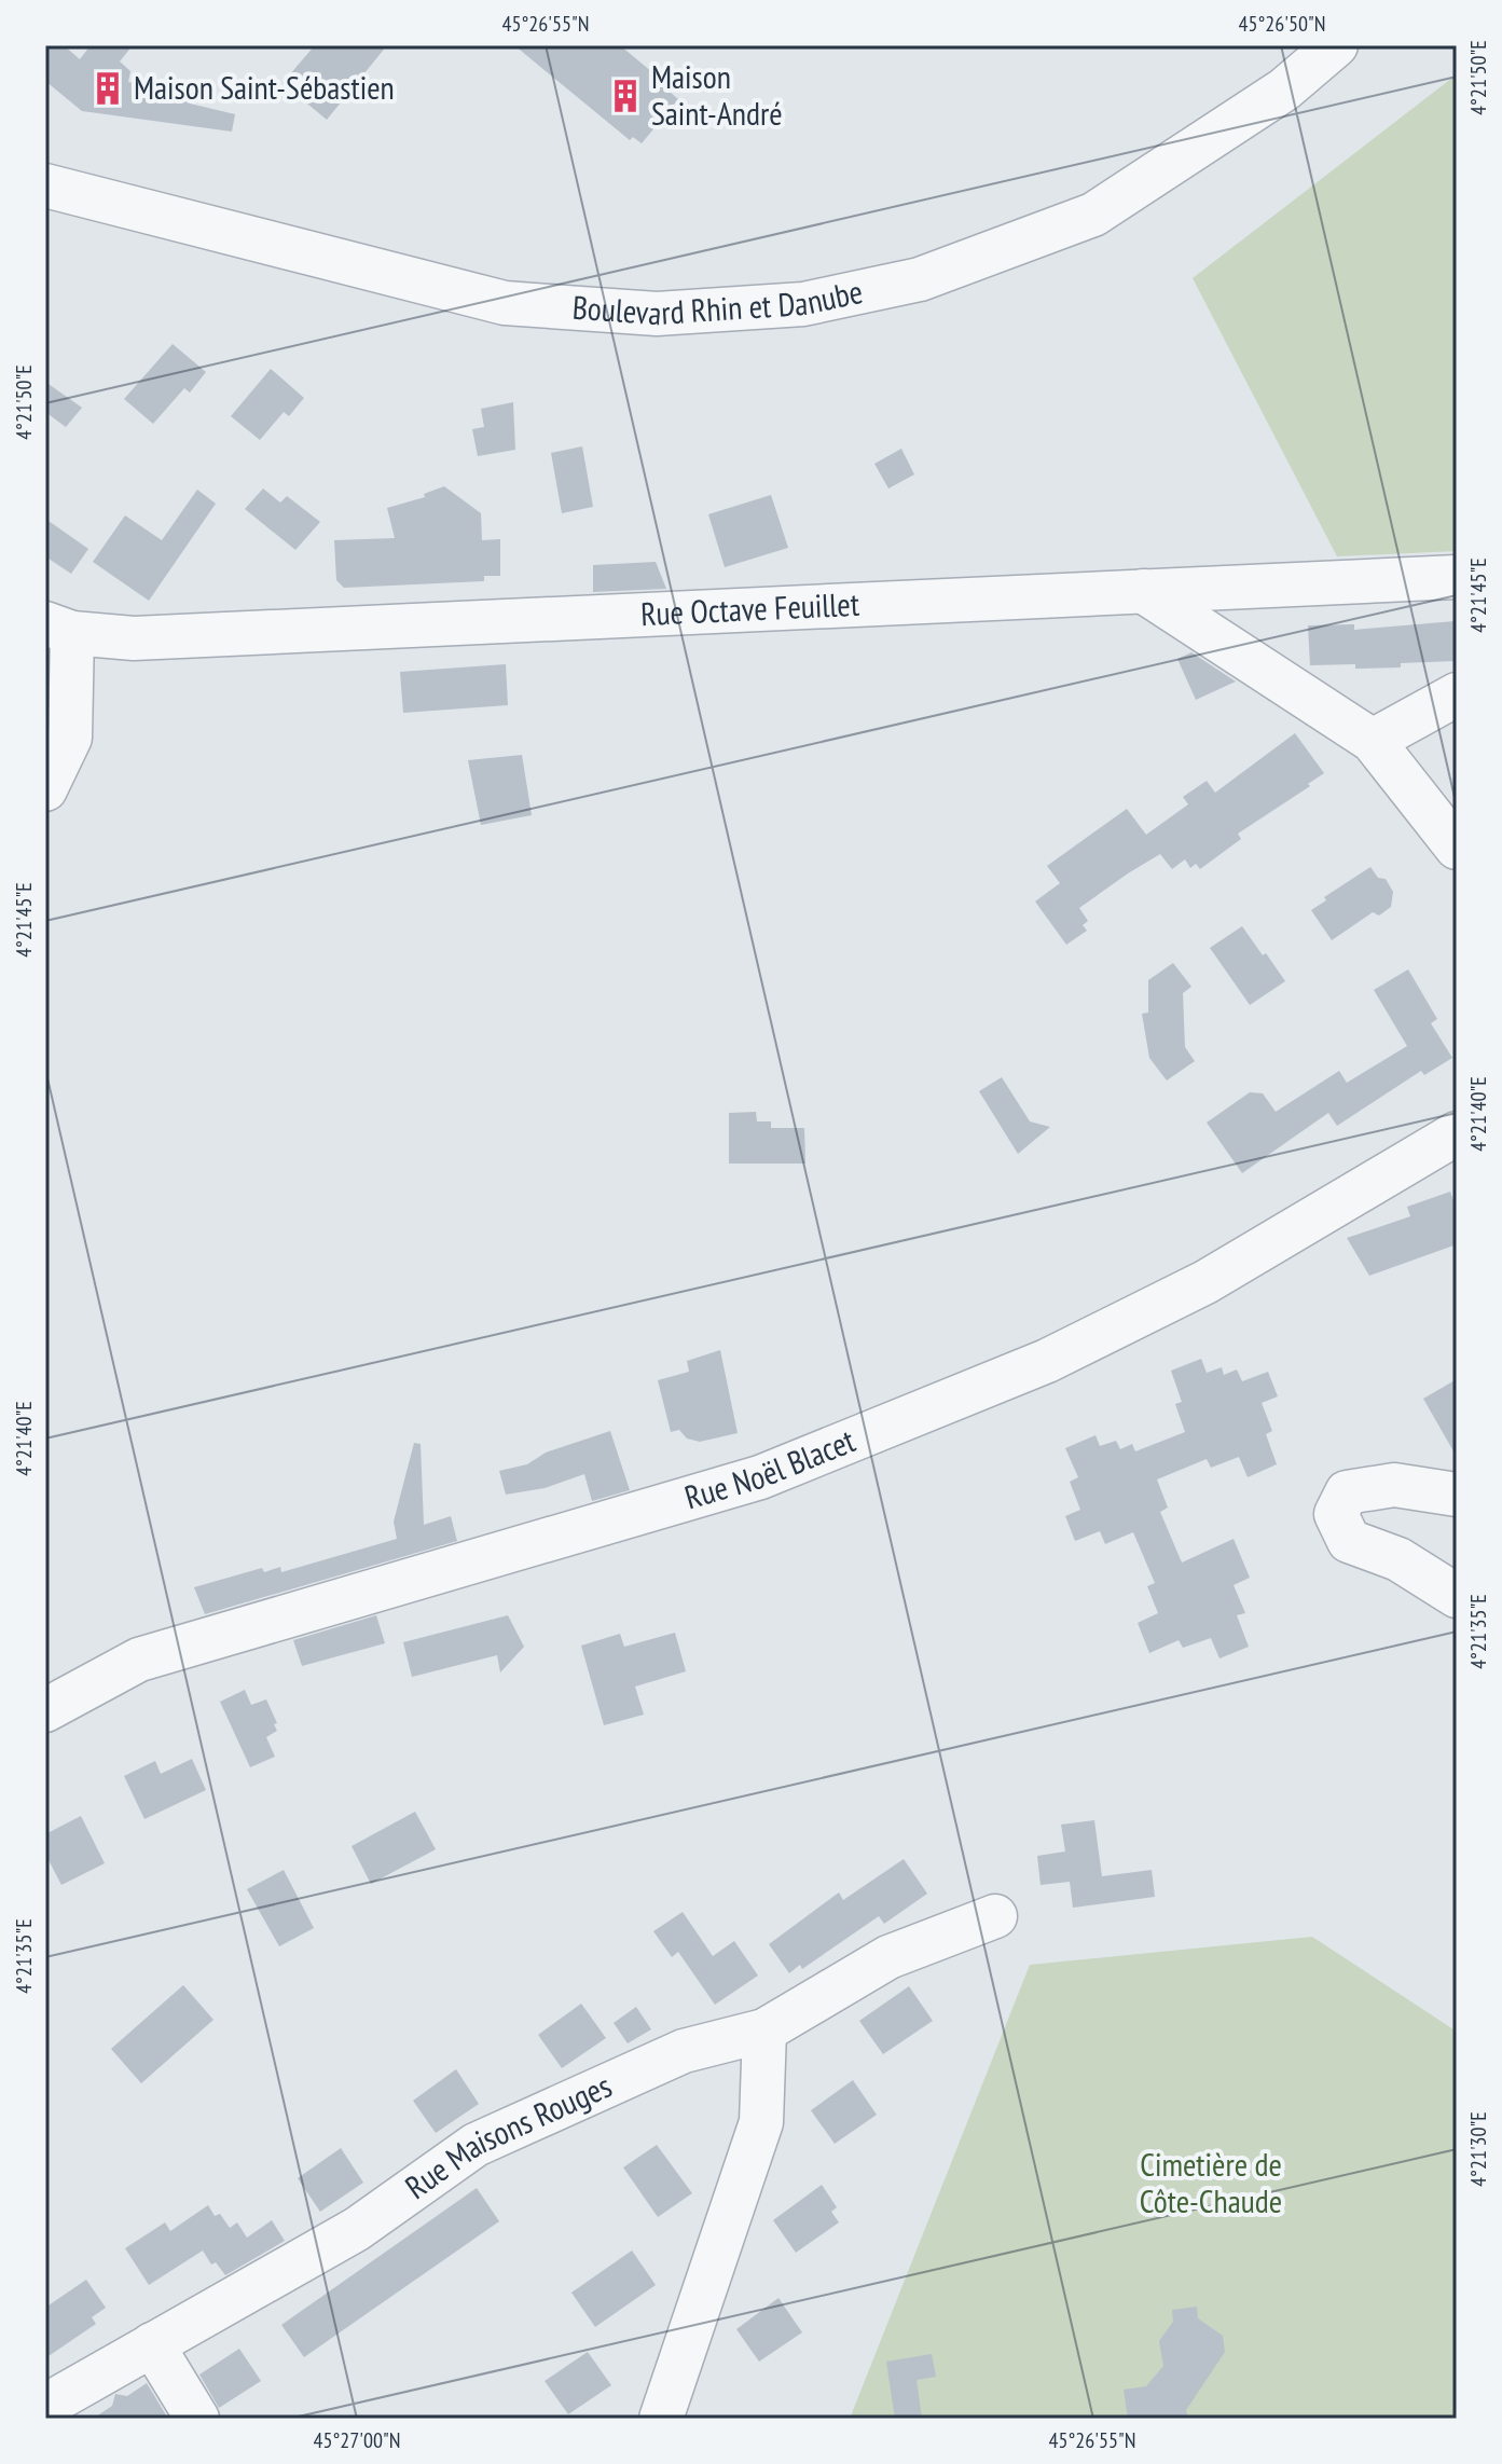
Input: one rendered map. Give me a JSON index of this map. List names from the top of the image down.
{
  "streets": {
    "street": [
      "Boulevard Rhin et Danube",
      "Rue Octave Feuillet",
      "Rue Noël Blacet",
      "Rue Maisons Rouges"
    ]
  },
  "parks": ["Cimetière de Côte-Chaude"],
  "places": {
    "building": ["Maison Saint-Sébastien", "Maison Saint-André"]
  },
  "coordinates": [
    "45°26'55\"N",
    "45°26'50\"N",
    "4°21'50\"E",
    "4°21'45\"E",
    "4°21'40\"E",
    "4°21'35\"E",
    "4°21'30\"E",
    "45°27'00\"N"
  ]
}
